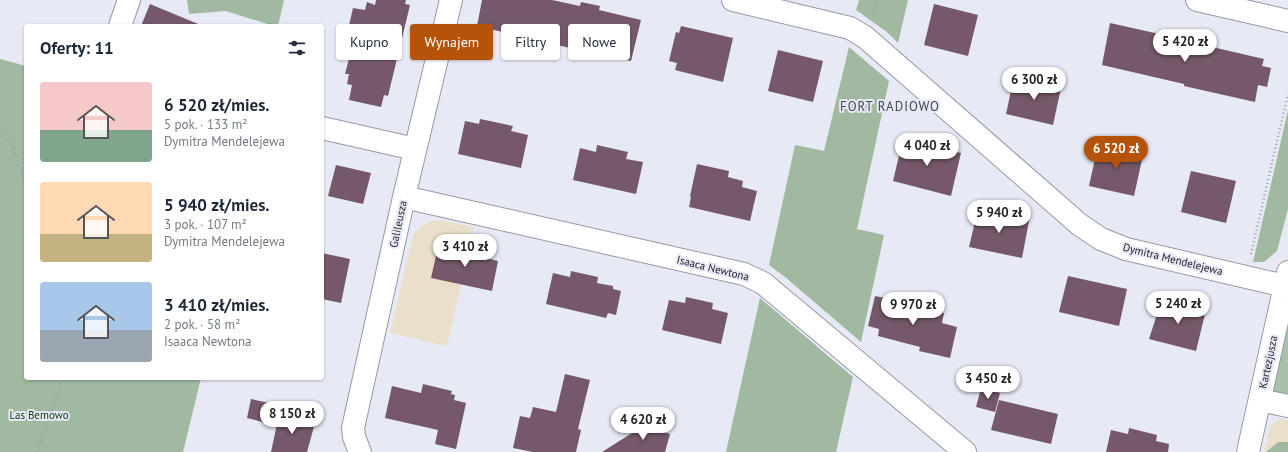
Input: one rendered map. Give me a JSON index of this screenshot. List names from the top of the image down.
{
  "streets": {
    "street": [
      "Galileusza",
      "Dymitra Mendelejewa",
      "Isaaca Newtona",
      "Kartezjusza"
    ]
  },
  "crossings": [
    ["Galileusza", "Isaaca Newtona"],
    ["Dymitra Mendelejewa", "Kartezjusza"]
  ],
  "districts": ["FORT RADIOWO"],
  "parks": ["Las Bemowo"],
  "page": {
    "chip": [
      "Kupno",
      "Wynajem",
      "Filtry",
      "Nowe"
    ],
    "heading": "Oferty: 11",
    "price": [
      "5 420 zł",
      "6 300 zł",
      "4 040 zł",
      "6 520 zł",
      "5 940 zł",
      "3 410 zł",
      "5 240 zł",
      "9 970 zł",
      "3 450 zł",
      "8 150 zł",
      "4 620 zł"
    ],
    "list": [
      {
        "name": "6 520 zł/mies.",
        "note": "5 pok. · 133 m² · Dymitra Mendelejewa"
      },
      {
        "name": "5 940 zł/mies.",
        "note": "3 pok. · 107 m² · Dymitra Mendelejewa"
      },
      {
        "name": "3 410 zł/mies.",
        "note": "2 pok. · 58 m² · Isaaca Newtona"
      }
    ]
  }
}
